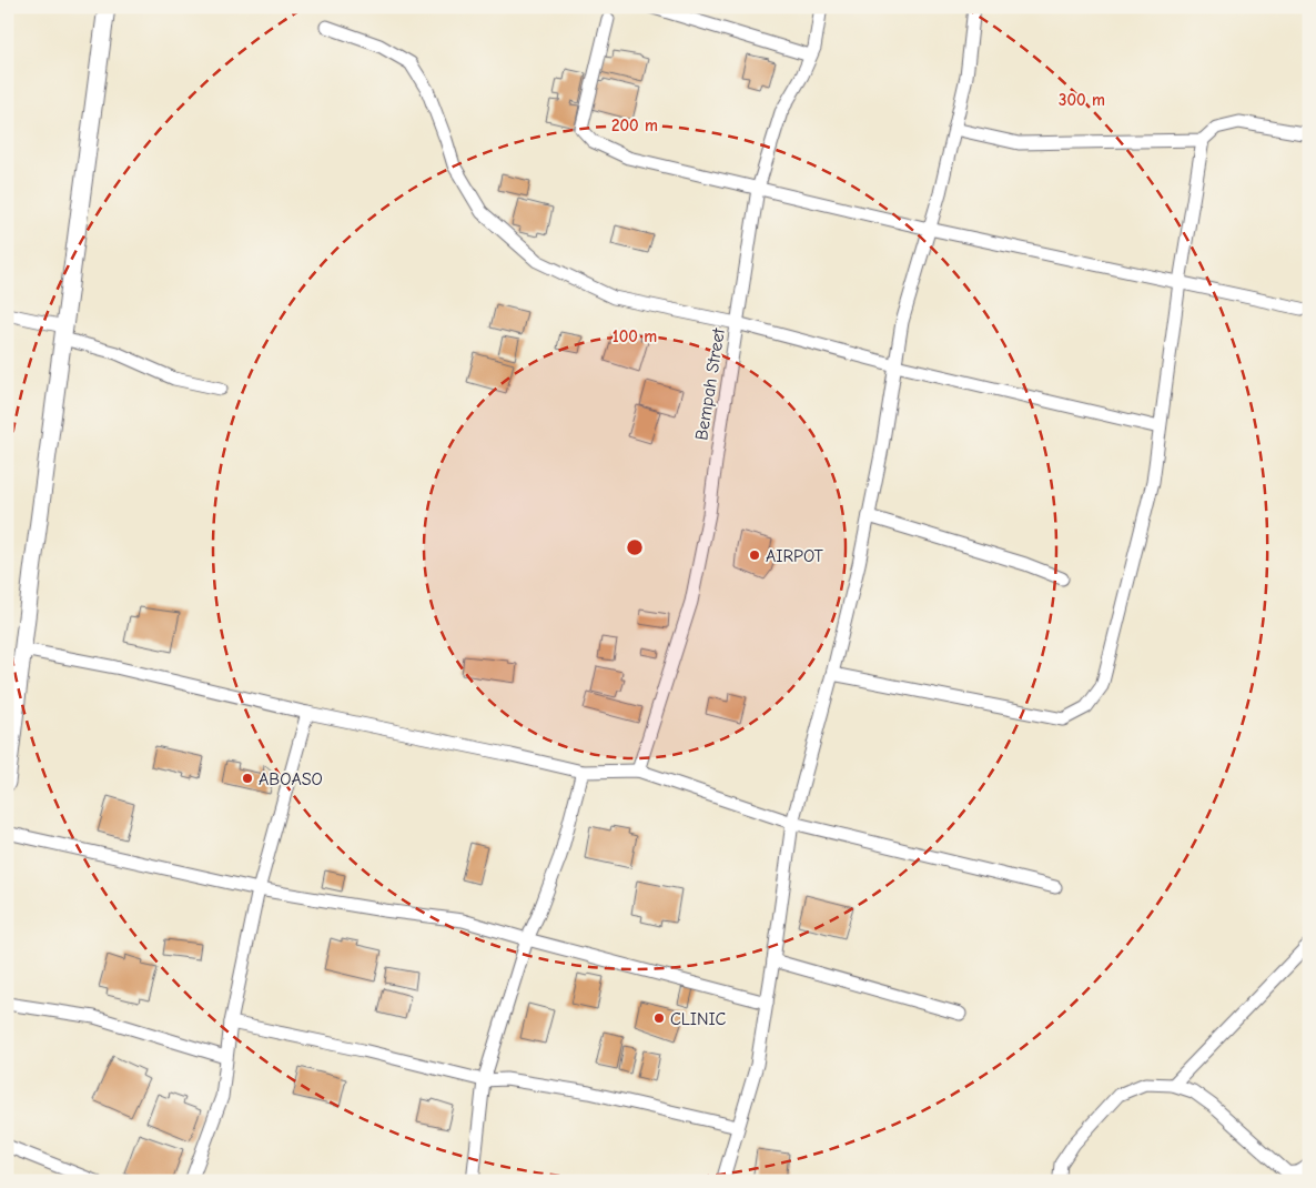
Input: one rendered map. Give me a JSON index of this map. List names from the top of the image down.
{
  "streets": {
    "street": ["Bempah Street"]
  },
  "places": ["AIRPOT", "ABOASO", "CLINIC"],
  "rings": ["300 m", "200 m", "100 m"]
}
